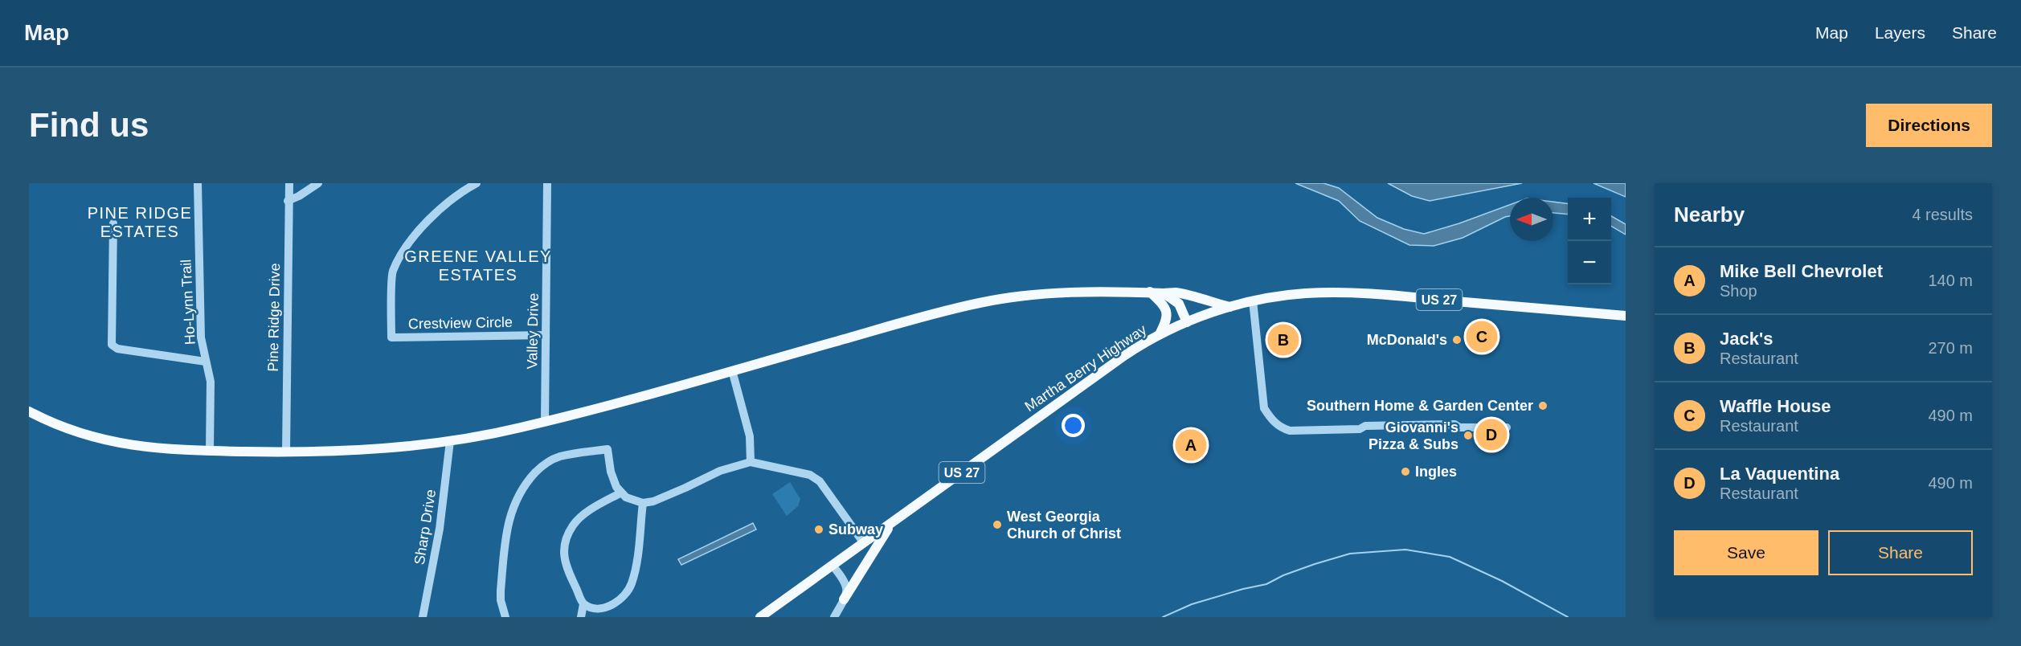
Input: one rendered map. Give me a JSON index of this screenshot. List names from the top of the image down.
{
  "streets": {
    "main road": ["US 27", "Martha Berry Highway"],
    "street": [
      "Ho-Lynn Trail",
      "Pine Ridge Drive",
      "Crestview Circle",
      "Valley Drive",
      "Sharp Drive"
    ]
  },
  "crossings": [
    ["Crestview Circle", "Valley Drive"]
  ],
  "districts": ["PINE RIDGE ESTATES", "GREENE VALLEY ESTATES"],
  "places": [
    "McDonald's",
    "Southern Home & Garden Center",
    "Giovanni's Pizza & Subs",
    "Ingles",
    "West Georgia Church of Christ",
    "Subway"
  ],
  "north": "left",
  "page": {
    "header": "Map",
    "nav": ["Map", "Layers", "Share"],
    "buttons": [
      "Directions",
      ["Save", "Share"]
    ],
    "title": "Find us",
    "heading": ["Nearby", "4 results"],
    "map_buttons": ["+", "−"],
    "list": [
      {
        "mark": "A",
        "name": "Mike Bell Chevrolet",
        "note": "Shop",
        "value": "140 m"
      },
      {
        "mark": "B",
        "name": "Jack's",
        "note": "Restaurant",
        "value": "270 m"
      },
      {
        "mark": "C",
        "name": "Waffle House",
        "note": "Restaurant",
        "value": "490 m"
      },
      {
        "mark": "D",
        "name": "La Vaquentina",
        "note": "Restaurant",
        "value": "490 m"
      }
    ],
    "pins": [
      "C",
      "B",
      "D",
      "A"
    ]
  }
}
